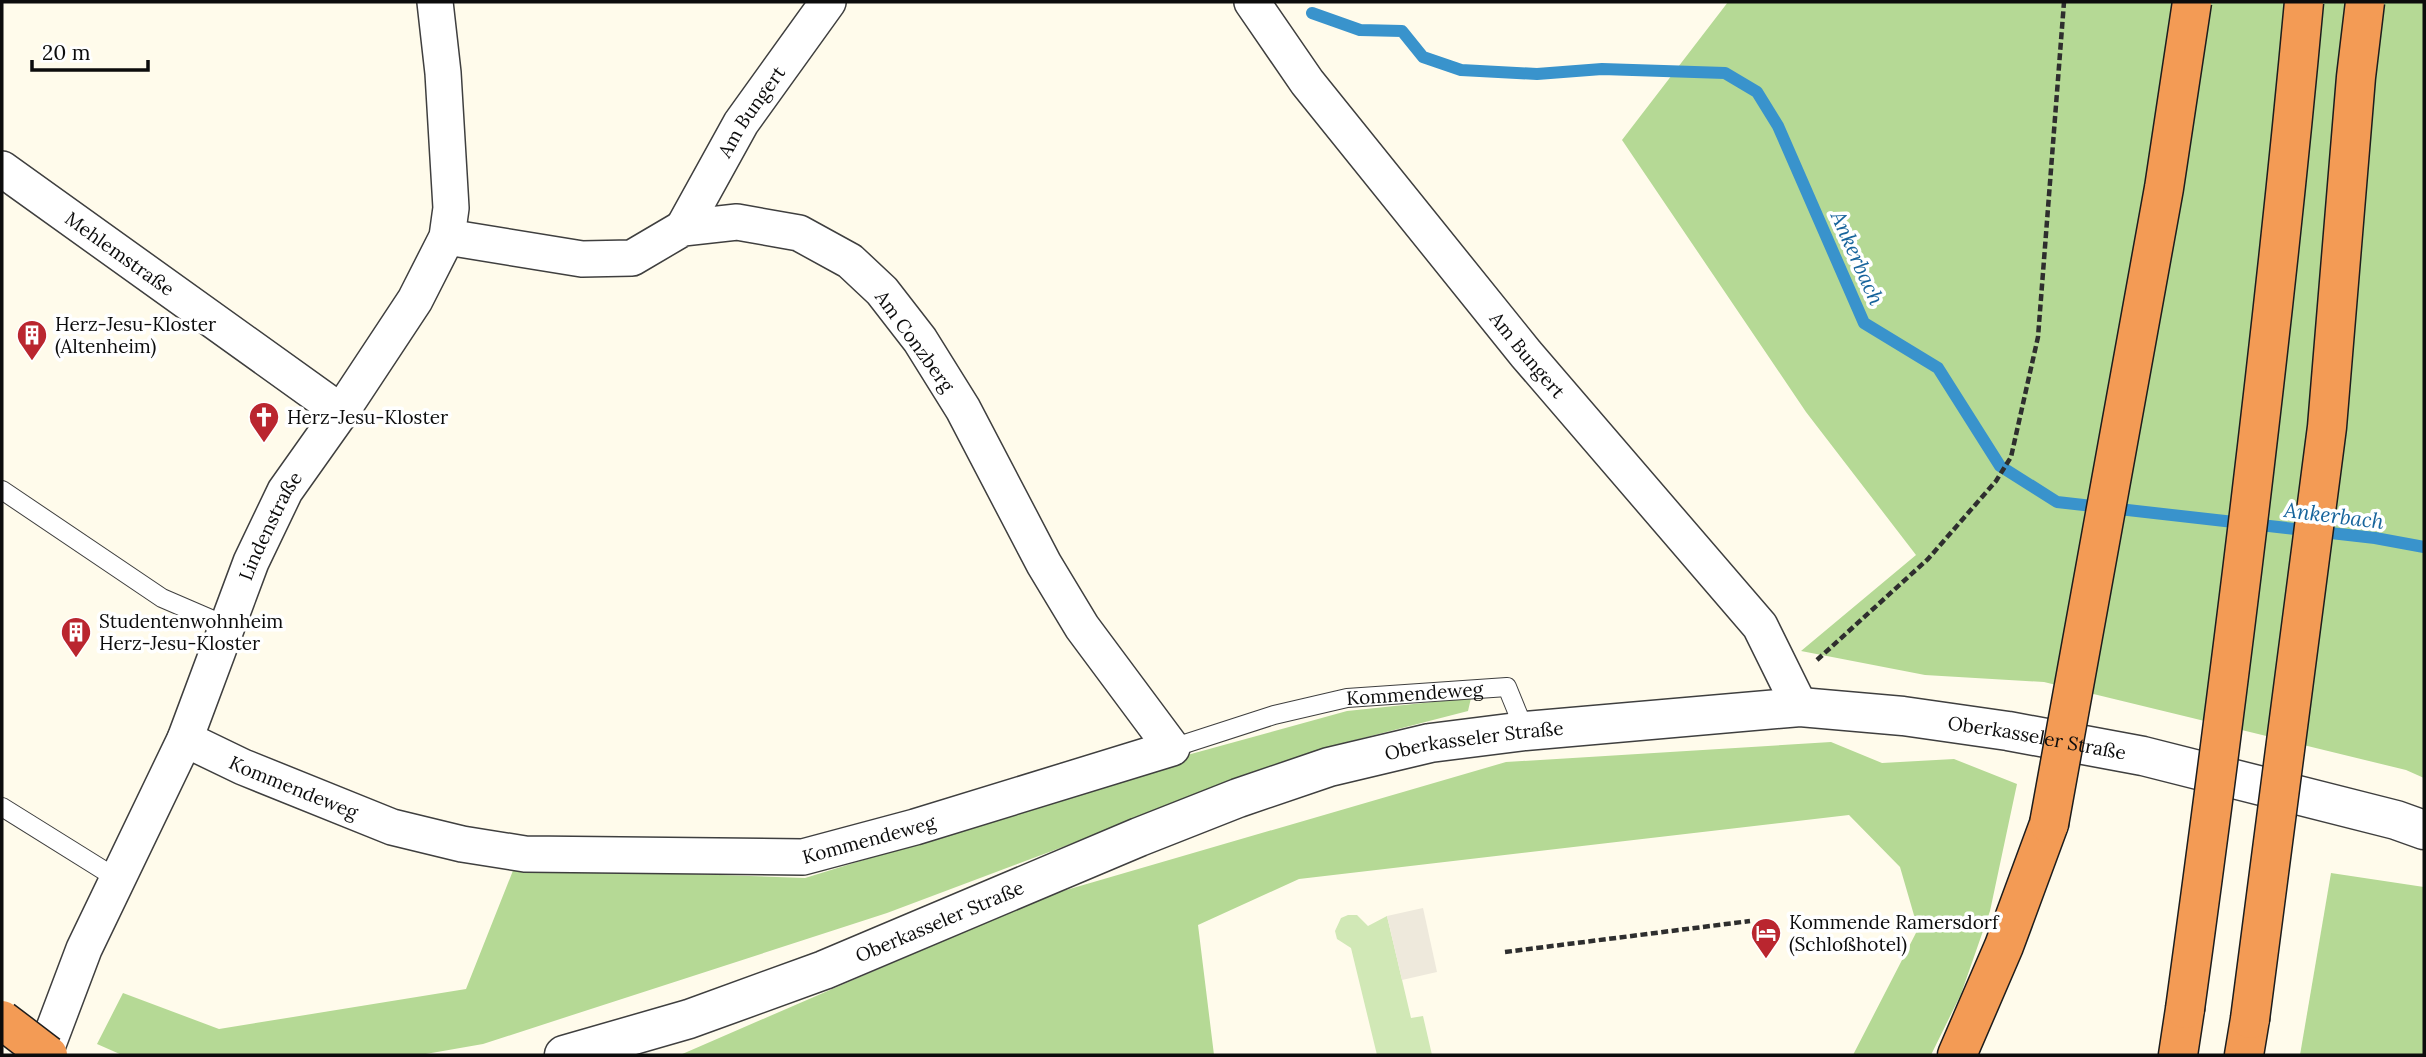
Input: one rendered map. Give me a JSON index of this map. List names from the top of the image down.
{
  "streets": {
    "street": [
      "Am Bungert",
      "Mehlemstraße",
      "Am Conzberg",
      "Lindenstraße",
      "Kommendeweg",
      "Oberkasseler Straße"
    ]
  },
  "crossings": [
    ["Am Bungert", "Am Conzberg"],
    ["Am Bungert", "Oberkasseler Straße"],
    ["Mehlemstraße", "Lindenstraße"],
    ["Am Conzberg", "Lindenstraße"],
    ["Am Conzberg", "Kommendeweg"],
    ["Lindenstraße", "Kommendeweg"],
    ["Kommendeweg", "Oberkasseler Straße"]
  ],
  "water": ["Ankerbach"],
  "places": {
    "building": ["Herz-Jesu-Kloster (Altenheim)", "Studentenwohnheim Herz-Jesu-Kloster"],
    "church": ["Herz-Jesu-Kloster"],
    "hotel": ["Kommende Ramersdorf (Schloßhotel)"]
  },
  "scale_bar": "20 m"
}
